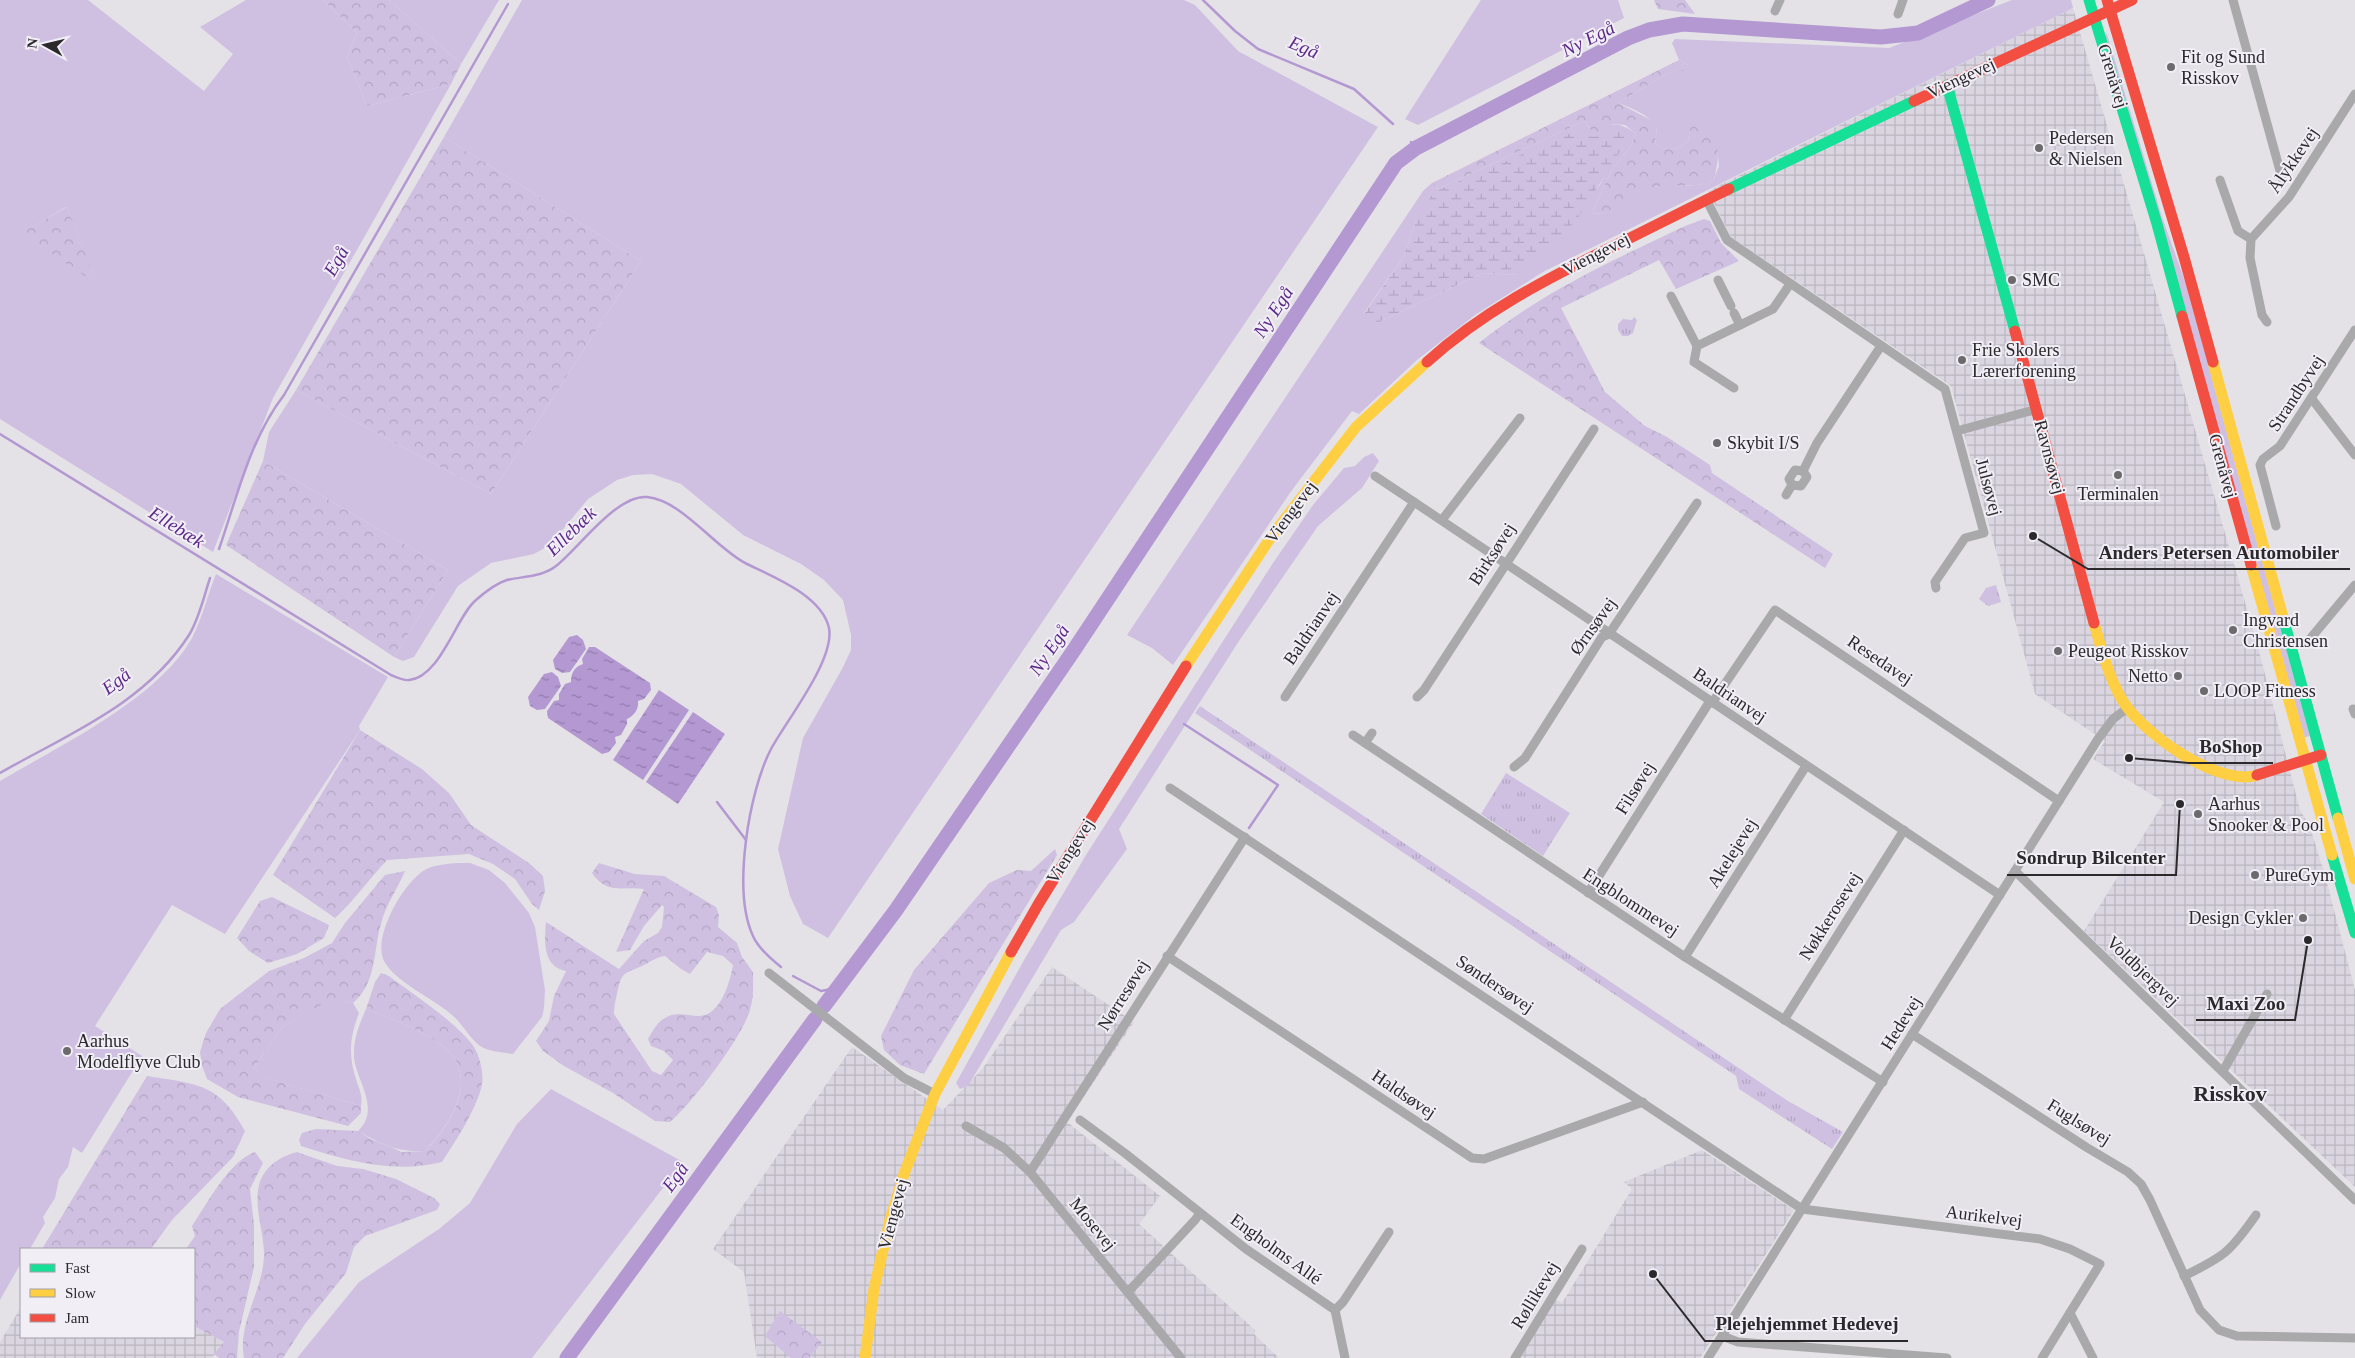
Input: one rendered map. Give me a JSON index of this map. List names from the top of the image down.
{
  "streets": {
    "street": [
      "Grenåvej",
      "Viengevej",
      "Ålykkevej",
      "Strandbyvej",
      "Ravnsøvej",
      "Julsøvej",
      "Birksøvej",
      "Ørnsøvej",
      "Baldrianvej",
      "Resedavej",
      "Filsøvej",
      "Akelejevej",
      "Engblommevej",
      "Nøkkerosevej",
      "Voldbjergvej",
      "Søndersøvej",
      "Nørresøvej",
      "Hedevej",
      "Haldsøvej",
      "Fuglsøvej",
      "Aurikelvej",
      "Mosevej",
      "Engholms Allé",
      "Røllikevej"
    ]
  },
  "crossings": [
    ["Grenåvej", "Viengevej"],
    ["Grenåvej", "Ravnsøvej"],
    ["Viengevej", "Ravnsøvej"],
    ["Viengevej", "Julsøvej"],
    ["Ravnsøvej", "Hedevej"],
    ["Birksøvej", "Baldrianvej"],
    ["Ørnsøvej", "Baldrianvej"],
    ["Baldrianvej", "Resedavej"],
    ["Baldrianvej", "Filsøvej"],
    ["Baldrianvej", "Akelejevej"],
    ["Baldrianvej", "Nøkkerosevej"],
    ["Baldrianvej", "Hedevej"],
    ["Resedavej", "Filsøvej"],
    ["Resedavej", "Hedevej"],
    ["Filsøvej", "Engblommevej"],
    ["Akelejevej", "Engblommevej"],
    ["Engblommevej", "Nøkkerosevej"],
    ["Engblommevej", "Hedevej"],
    ["Voldbjergvej", "Hedevej"],
    ["Søndersøvej", "Nørresøvej"],
    ["Søndersøvej", "Hedevej"],
    ["Søndersøvej", "Haldsøvej"],
    ["Søndersøvej", "Aurikelvej"],
    ["Nørresøvej", "Haldsøvej"],
    ["Nørresøvej", "Mosevej"],
    ["Hedevej", "Fuglsøvej"],
    ["Hedevej", "Aurikelvej"]
  ],
  "districts": ["Risskov"],
  "water": ["Ny Egå", "Egå", "Ellebæk"],
  "places": [
    "Fit og Sund Risskov",
    "Pedersen & Nielsen",
    "SMC",
    "Frie Skolers Lærerforening",
    "Skybit I/S",
    "Terminalen",
    "Anders Petersen Automobiler",
    "Ingvard Christensen",
    "Peugeot Risskov",
    "Netto",
    "LOOP Fitness",
    "BoShop",
    "Sondrup Bilcenter",
    "Aarhus Snooker & Pool",
    "PureGym",
    "Design Cykler",
    "Maxi Zoo",
    "Aarhus Modelflyve Club",
    "Plejehjemmet Hedevej"
  ],
  "legend": ["Fast", "Slow", "Jam"],
  "north": "left"
}
